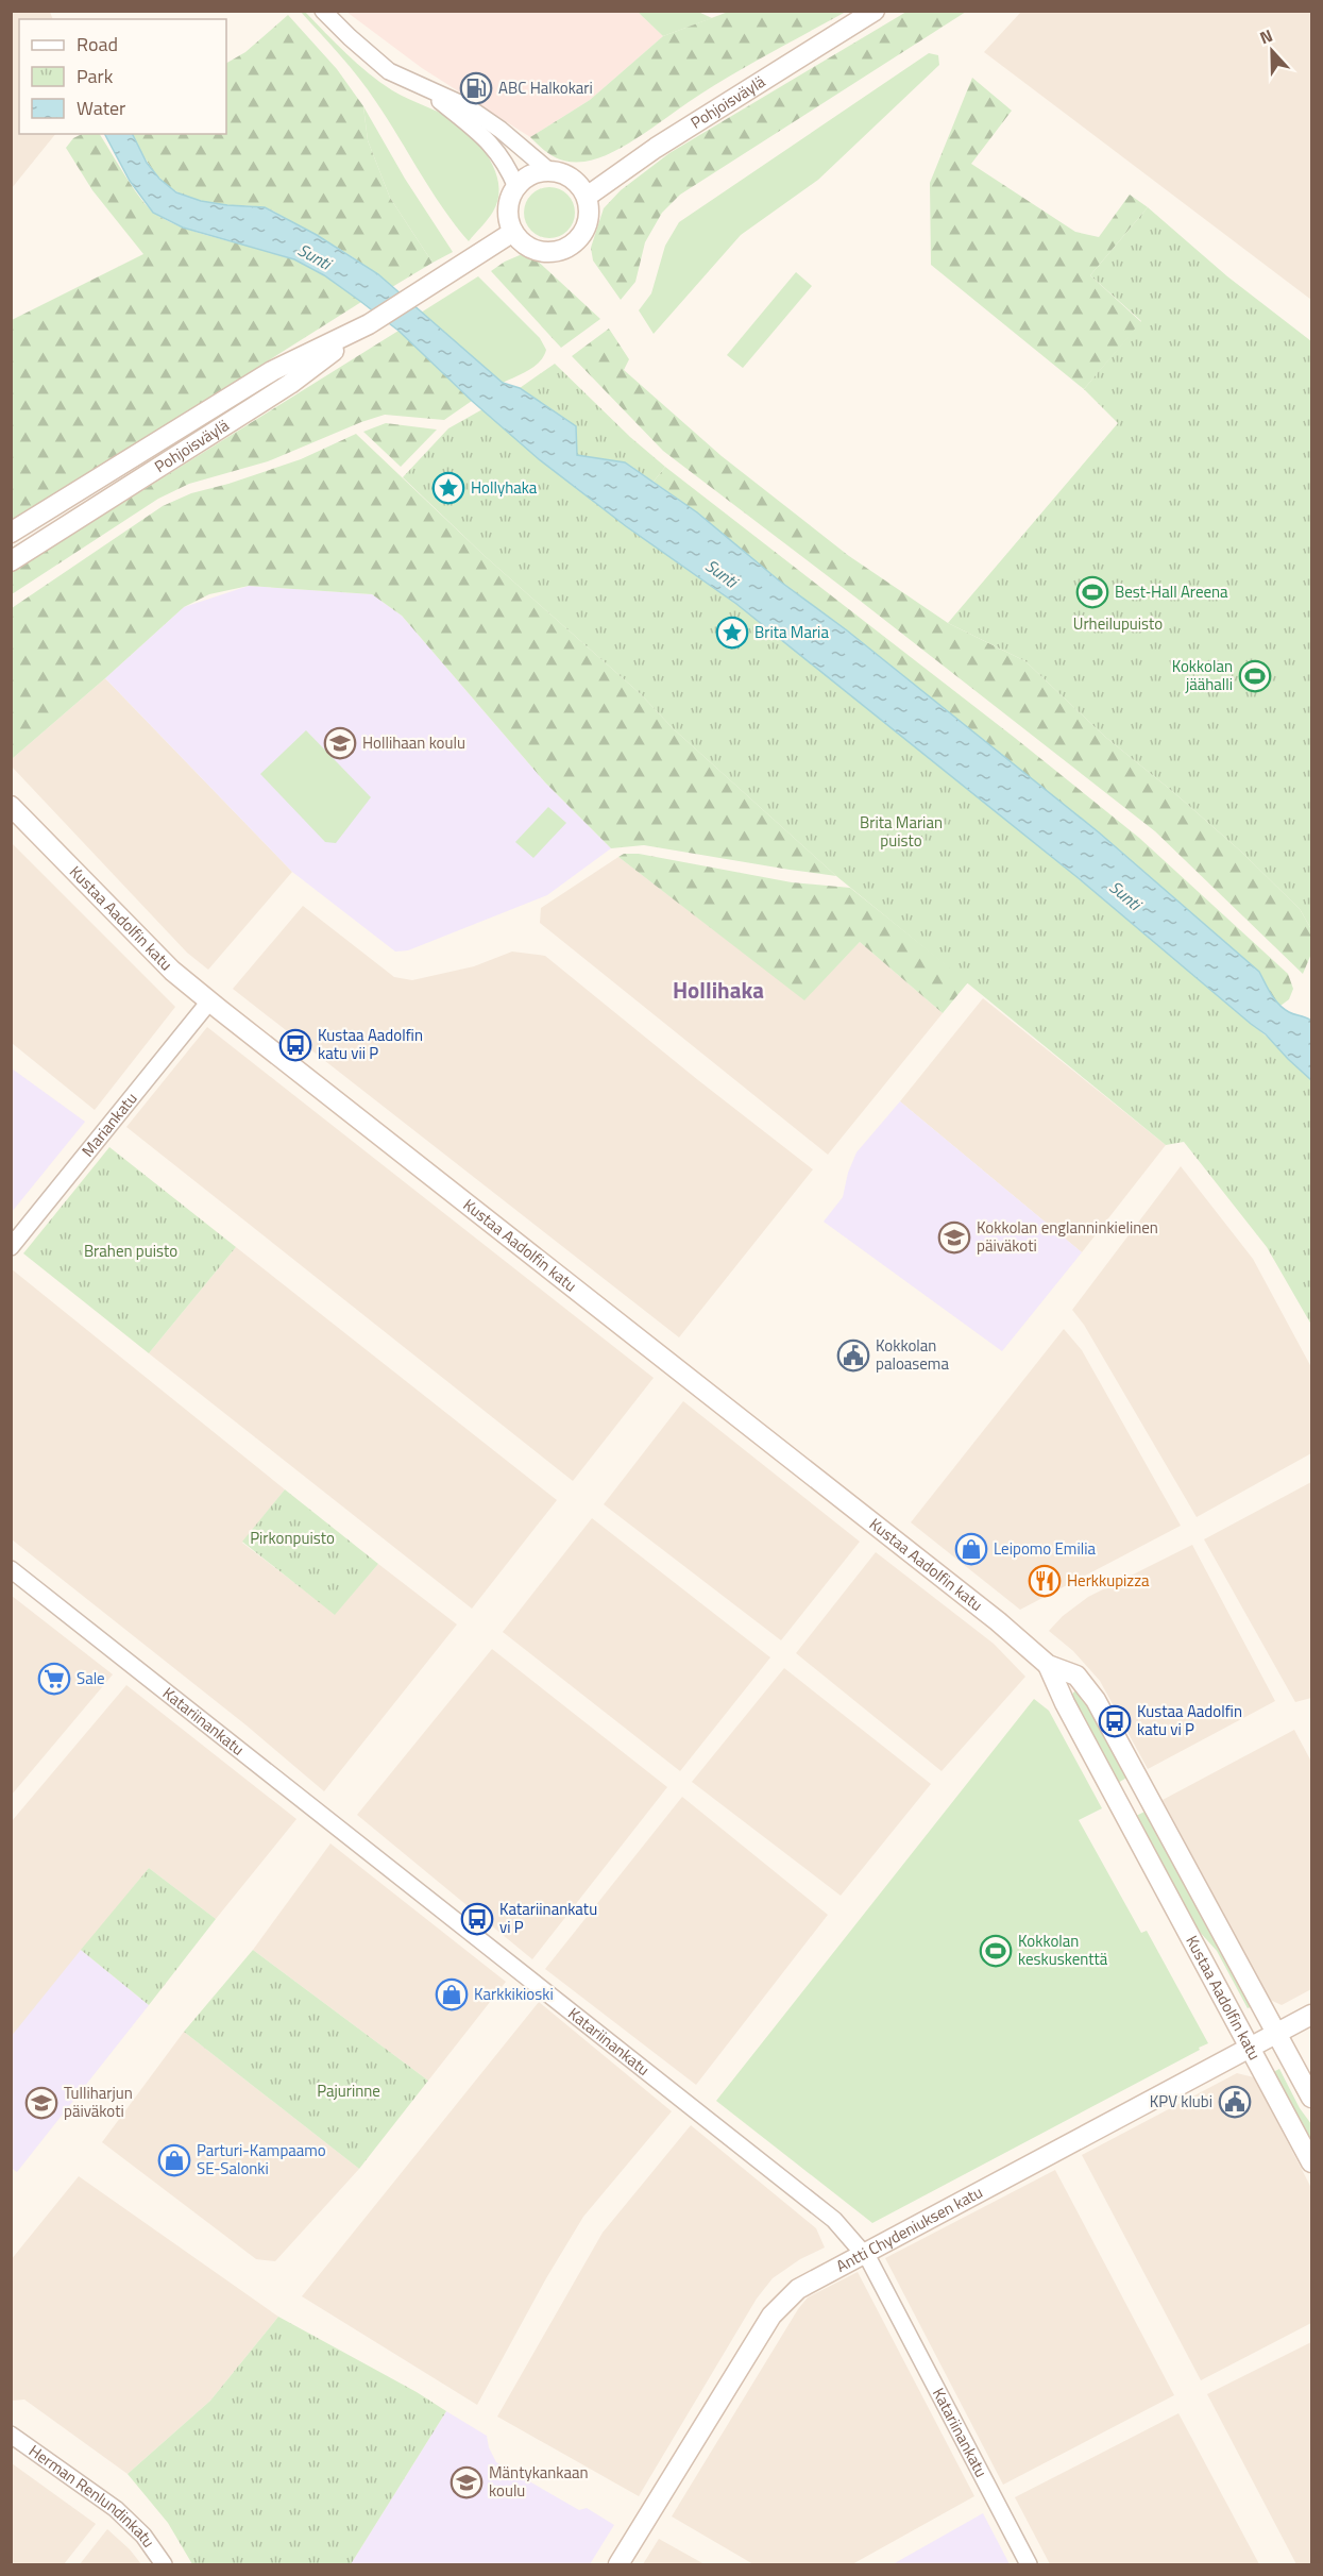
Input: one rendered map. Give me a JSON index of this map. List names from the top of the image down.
{
  "streets": {
    "main road": ["Pohjoisväylä", "Kustaa Aadolfin katu", "Antti Chydeniuksen katu"],
    "street": ["Mariankatu", "Katariinankatu", "Herman Renlundinkatu"]
  },
  "crossings": [
    ["Kustaa Aadolfin katu", "Mariankatu"],
    ["Kustaa Aadolfin katu", "Antti Chydeniuksen katu"],
    ["Katariinankatu", "Antti Chydeniuksen katu"]
  ],
  "districts": ["Hollihaka"],
  "water": ["Sunti"],
  "parks": [
    "Urheilupuisto",
    "Brita Marian puisto",
    "Brahen puisto",
    "Pirkonpuisto",
    "Pajurinne"
  ],
  "places": {
    "fuel station": ["ABC Halkokari"],
    "place": ["Hollyhaka", "Brita Maria"],
    "sports": ["Best‑Hall Areena", "Kokkolan jäähalli", "Kokkolan keskuskenttä"],
    "school or university": [
      "Hollihaan koulu",
      "Kokkolan englanninkielinen päiväkoti",
      "Tulliharjun päiväkoti",
      "Mäntykankaan koulu"
    ],
    "bus stop": ["Kustaa Aadolfin katu vii P", "Kustaa Aadolfin katu vi P", "Katariinankatu vi P"],
    "public building": ["Kokkolan paloasema", "KPV klubi"],
    "shop": ["Leipomo Emilia", "Karkkikioski", "Parturi-Kampaamo SE-Salonki"],
    "restaurant": ["Herkkupizza"],
    "supermarket": ["Sale"]
  },
  "legend": ["Road", "Park", "Water"],
  "north": "top"
}
